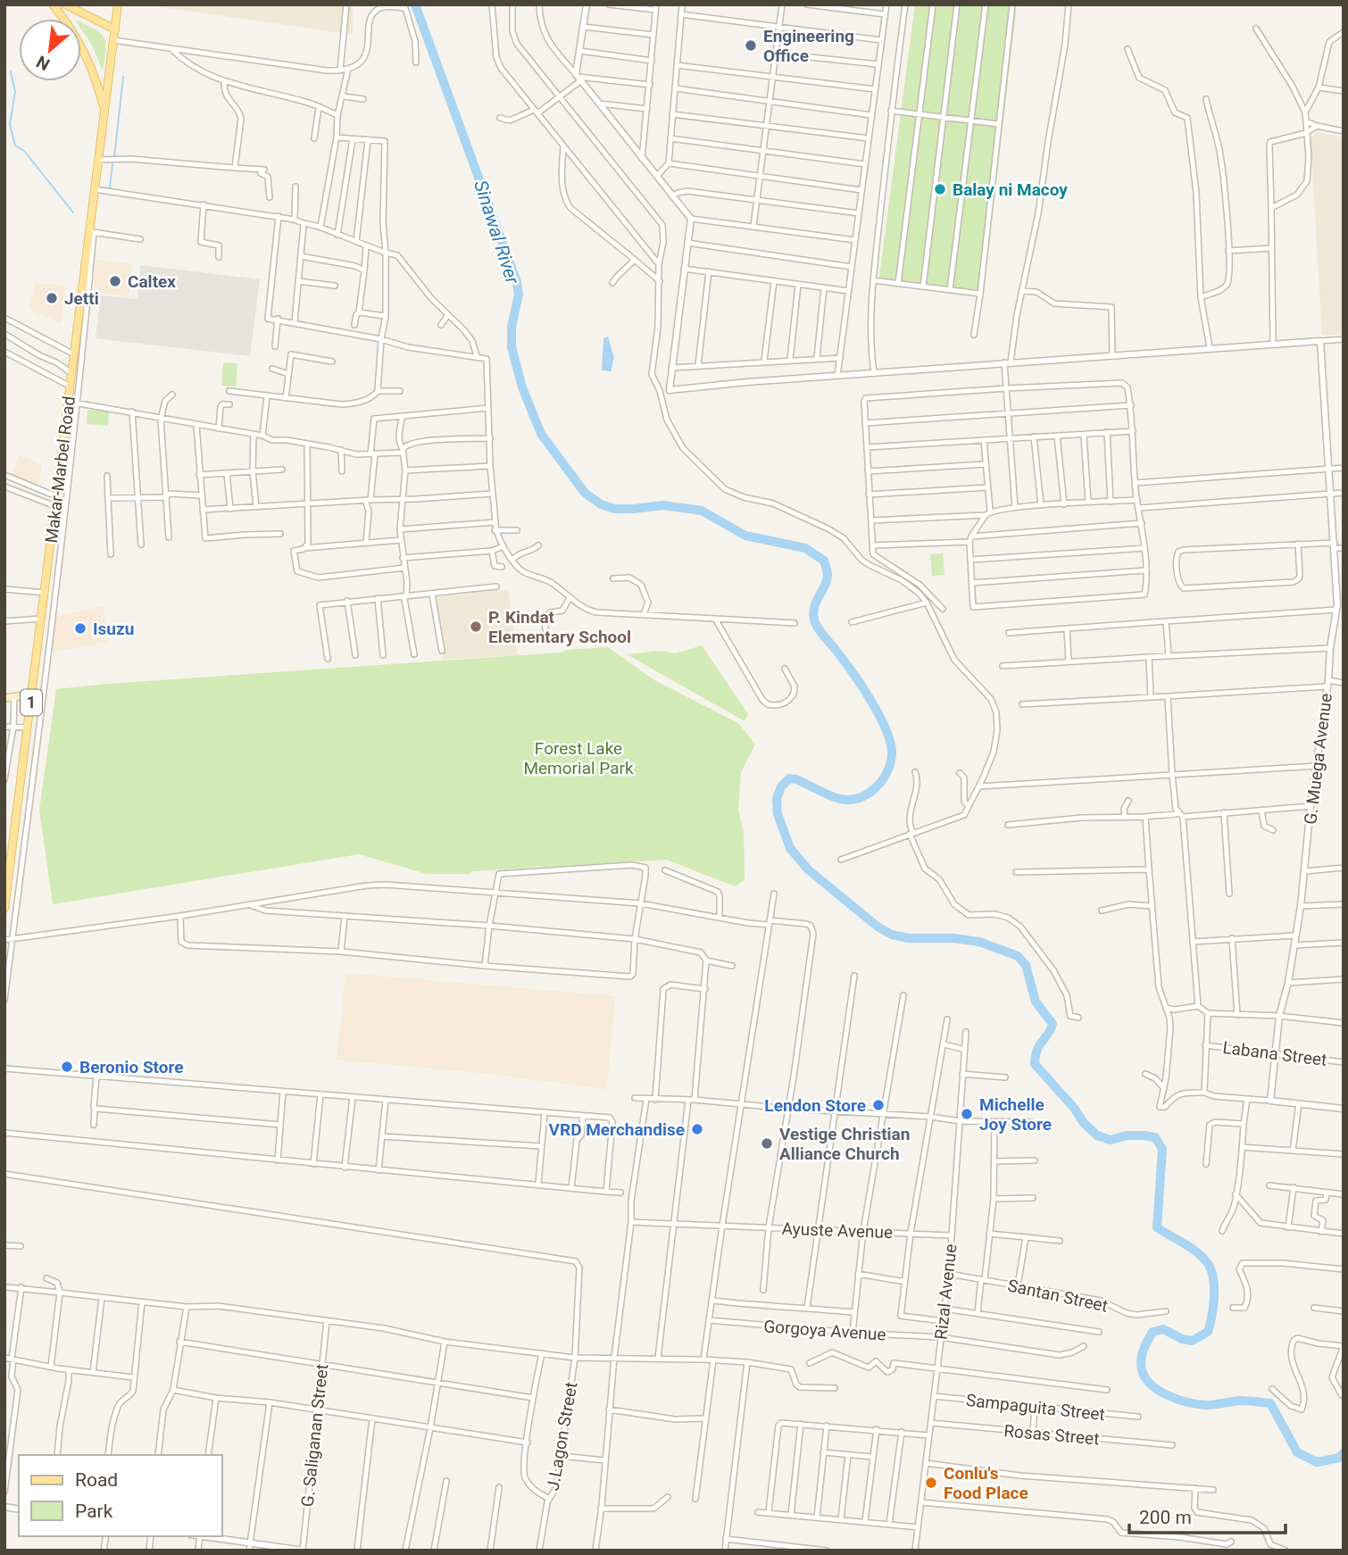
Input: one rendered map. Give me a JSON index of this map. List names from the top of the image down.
{
  "streets": {
    "main road": ["Makar-Marbel Road", "1"],
    "street": [
      "G. Muega Avenue",
      "Labana Street",
      "Ayuste Avenue",
      "Rizal Avenue",
      "Santan Street",
      "Gorgoya Avenue",
      "Sampaguita Street",
      "Rosas Street",
      "G. Saliganan Street",
      "J.Lagon Street"
    ]
  },
  "crossings": [
    ["G. Muega Avenue", "Labana Street"],
    ["Ayuste Avenue", "Rizal Avenue"],
    ["Rizal Avenue", "Santan Street"],
    ["Rizal Avenue", "Gorgoya Avenue"],
    ["Rizal Avenue", "Sampaguita Street"],
    ["Rizal Avenue", "Rosas Street"]
  ],
  "water": ["Sinawal River"],
  "parks": ["Forest Lake Memorial Park"],
  "places": [
    "Engineering Office",
    "Balay ni Macoy",
    "Caltex",
    "Jetti",
    "P. Kindat Elementary School",
    "Isuzu",
    "Beronio Store",
    "Lendon Store",
    "Michelle Joy Store",
    "VRD Merchandise",
    "Vestige Christian Alliance Church",
    "Conlu's Food Place"
  ],
  "legend": ["Road", "Park"],
  "scale_bar": "200 m",
  "north": "bottom left"
}
